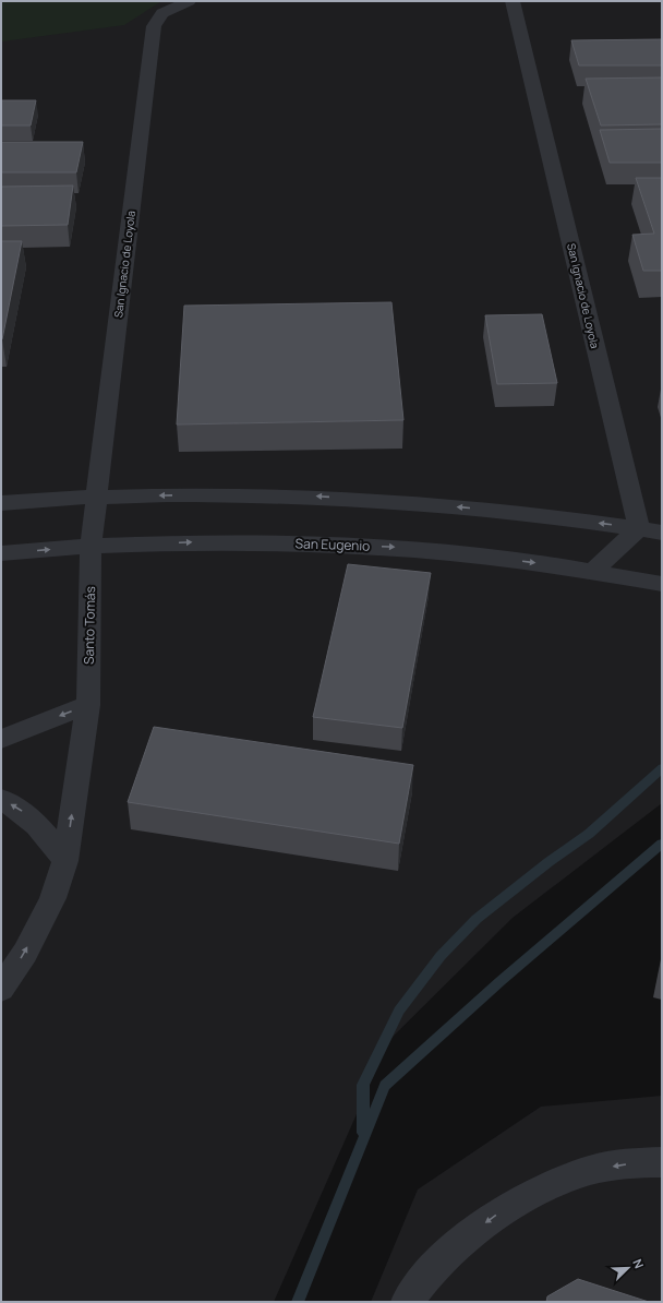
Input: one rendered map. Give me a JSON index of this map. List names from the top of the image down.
{
  "streets": {
    "street": ["San Ignacio de Loyola", "San Eugenio", "Santo Tomás"]
  },
  "crossings": [
    ["San Ignacio de Loyola", "San Eugenio"],
    ["San Ignacio de Loyola", "Santo Tomás"],
    ["San Eugenio", "Santo Tomás"]
  ],
  "one_way": ["Santo Tomás"],
  "north": "top right"
}
